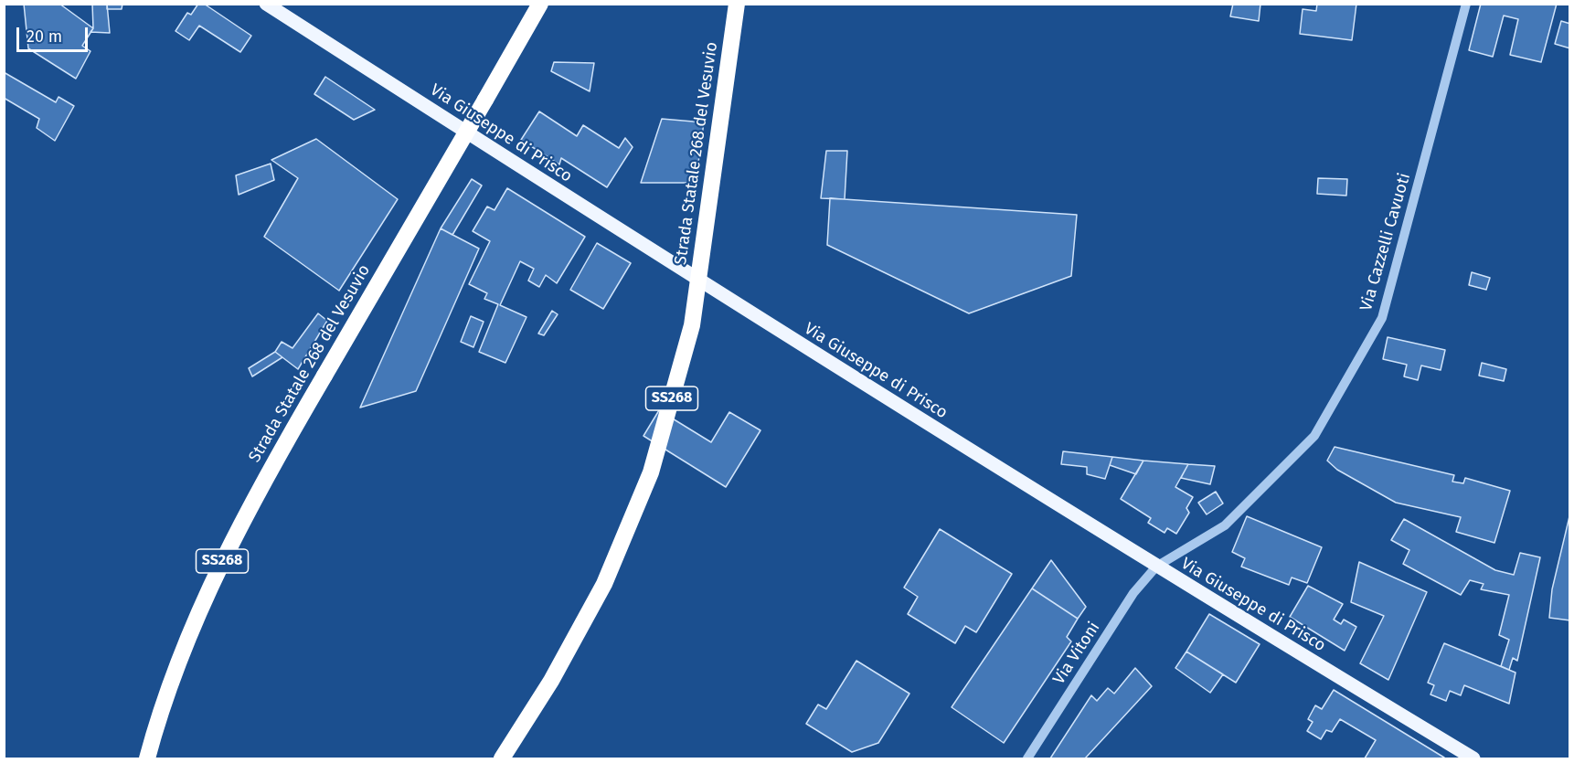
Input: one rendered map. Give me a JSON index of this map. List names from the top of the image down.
{
  "streets": {
    "highway": ["Strada Statale 268 del Vesuvio", "SS268"],
    "main road": ["Via Giuseppe di Prisco"],
    "street": ["Via Cazzelli Cavuoti", "Via Vitoni"]
  },
  "crossings": [
    ["Via Giuseppe di Prisco", "Via Cazzelli Cavuoti"],
    ["Via Giuseppe di Prisco", "Via Vitoni"],
    ["Via Cazzelli Cavuoti", "Via Vitoni"]
  ],
  "scale_bar": "20 m"
}
